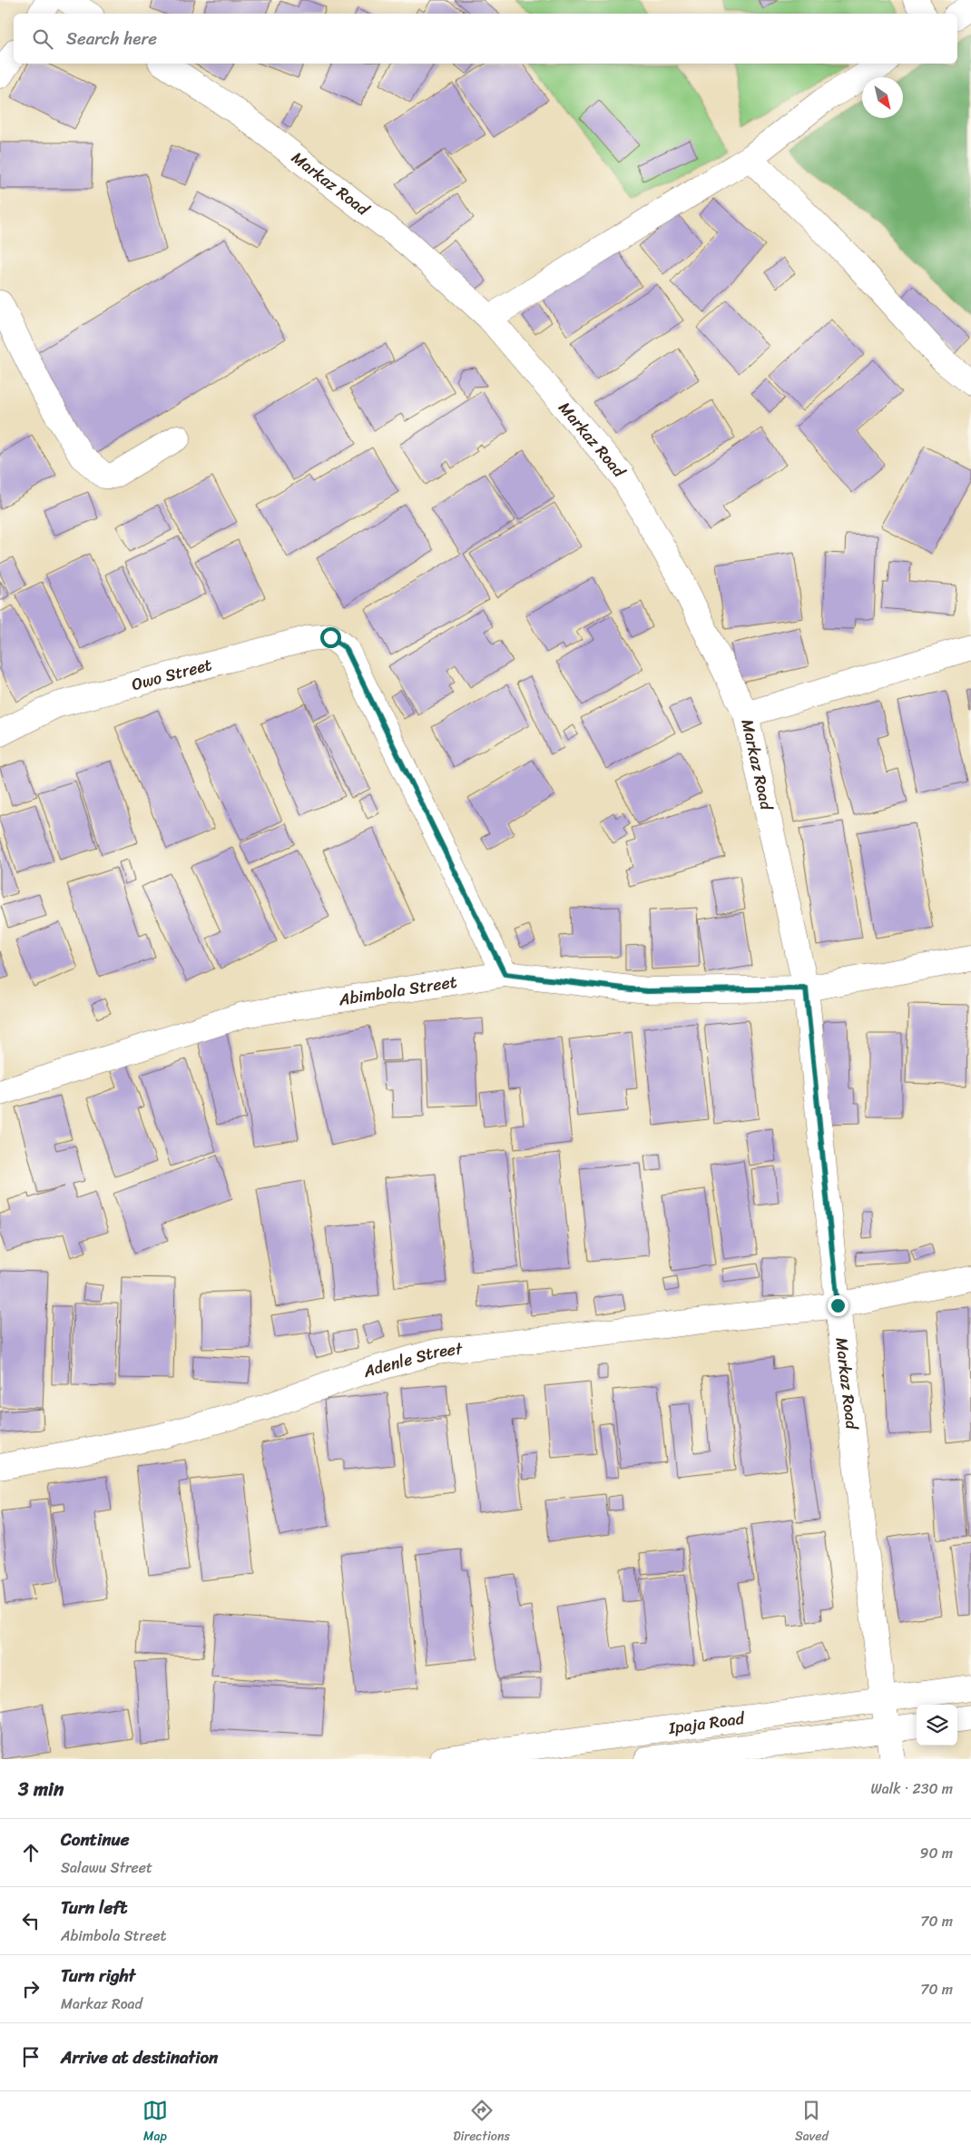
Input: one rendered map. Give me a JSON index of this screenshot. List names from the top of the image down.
{
  "streets": {
    "street": [
      "Markaz Road",
      "Owo Street",
      "Abimbola Street",
      "Adenle Street",
      "Ipaja Road"
    ]
  },
  "crossings": [
    ["Markaz Road", "Abimbola Street"],
    ["Markaz Road", "Adenle Street"],
    ["Markaz Road", "Ipaja Road"],
    ["Owo Street", "Abimbola Street"]
  ],
  "north": "bottom right",
  "page": {
    "search": "Search here",
    "heading": ["3 min", "Walk · 230 m"],
    "list": [
      ["Continue", "Salawu Street", "90 m"],
      ["Turn left", "Abimbola Street", "70 m"],
      ["Turn right", "Markaz Road", "70 m"],
      "Arrive at destination"
    ],
    "nav": ["Map", "Directions", "Saved"]
  }
}
